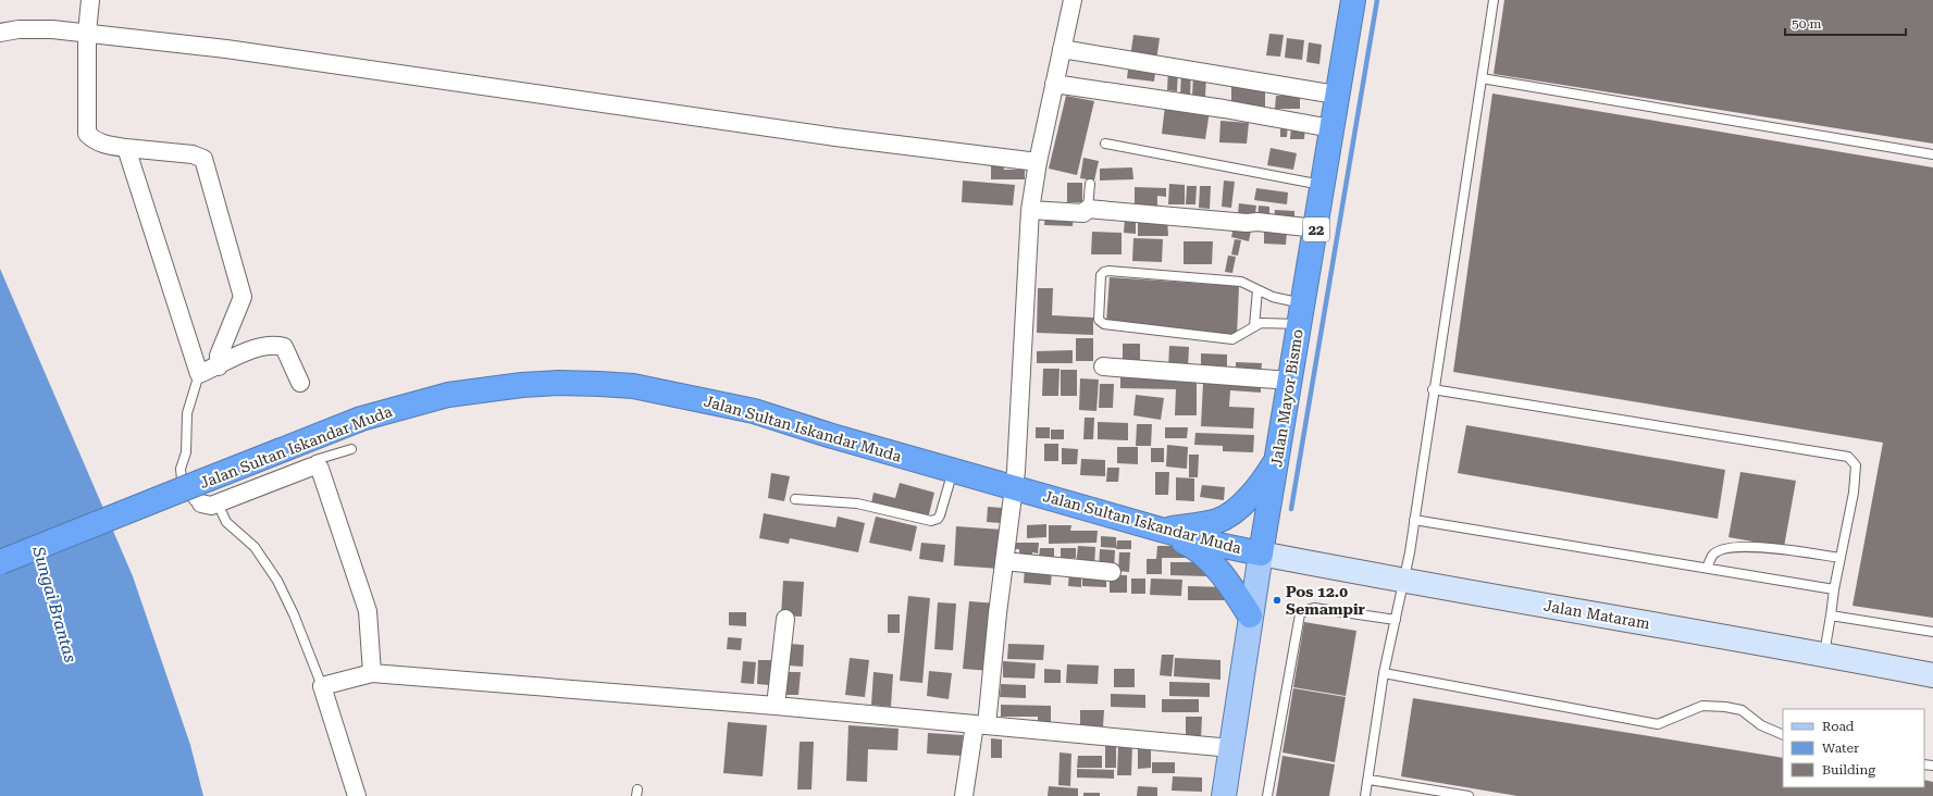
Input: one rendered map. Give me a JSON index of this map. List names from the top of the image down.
{
  "streets": {
    "highway": ["22", "Jalan Mayor Bismo", "Jalan Sultan Iskandar Muda"],
    "main road": ["Jalan Mataram"]
  },
  "crossings": [
    ["22", "Jalan Mayor Bismo"],
    ["22", "Jalan Sultan Iskandar Muda"],
    ["Jalan Mayor Bismo", "Jalan Sultan Iskandar Muda"],
    ["Jalan Mayor Bismo", "Jalan Mataram"],
    ["Jalan Sultan Iskandar Muda", "Jalan Mataram"]
  ],
  "water": ["Sungai Brantas"],
  "places": ["Pos 12.0 Semampir"],
  "legend": ["Road", "Water", "Building"],
  "scale_bar": "50 m"
}
